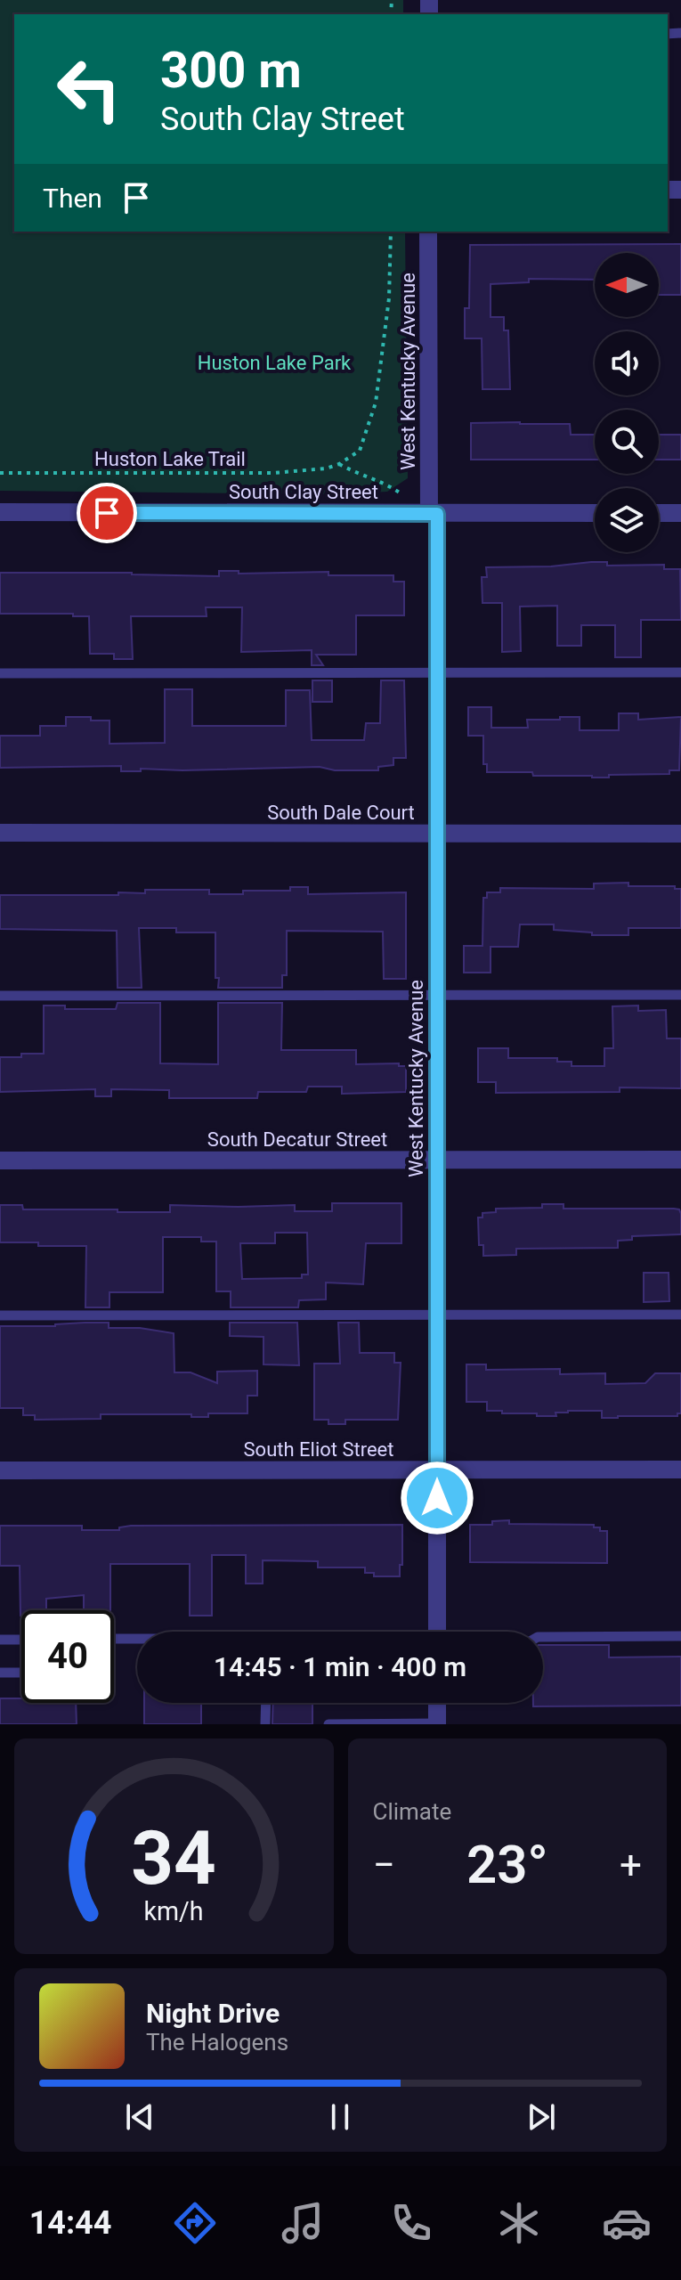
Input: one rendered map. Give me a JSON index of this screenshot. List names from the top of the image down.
{
  "streets": {
    "street": [
      "West Kentucky Avenue",
      "South Clay Street",
      "South Dale Court",
      "South Decatur Street",
      "South Eliot Street"
    ],
    "path": ["Huston Lake Trail"]
  },
  "crossings": [
    ["West Kentucky Avenue", "South Clay Street"],
    ["West Kentucky Avenue", "South Dale Court"],
    ["West Kentucky Avenue", "South Decatur Street"],
    ["West Kentucky Avenue", "South Eliot Street"]
  ],
  "parks": ["Huston Lake Park"],
  "north": "left",
  "page": {
    "turn": ["300 m", "South Clay Street"],
    "then": "Then",
    "limit": "40",
    "trip": "14:45 · 1 min · 400 m",
    "tile": "Climate",
    "heat": ["−", "23°", "+"],
    "song": ["Night Drive", "The Halogens"],
    "tabs": "14:44",
    "gauge": ["34", "km/h"]
  }
}
